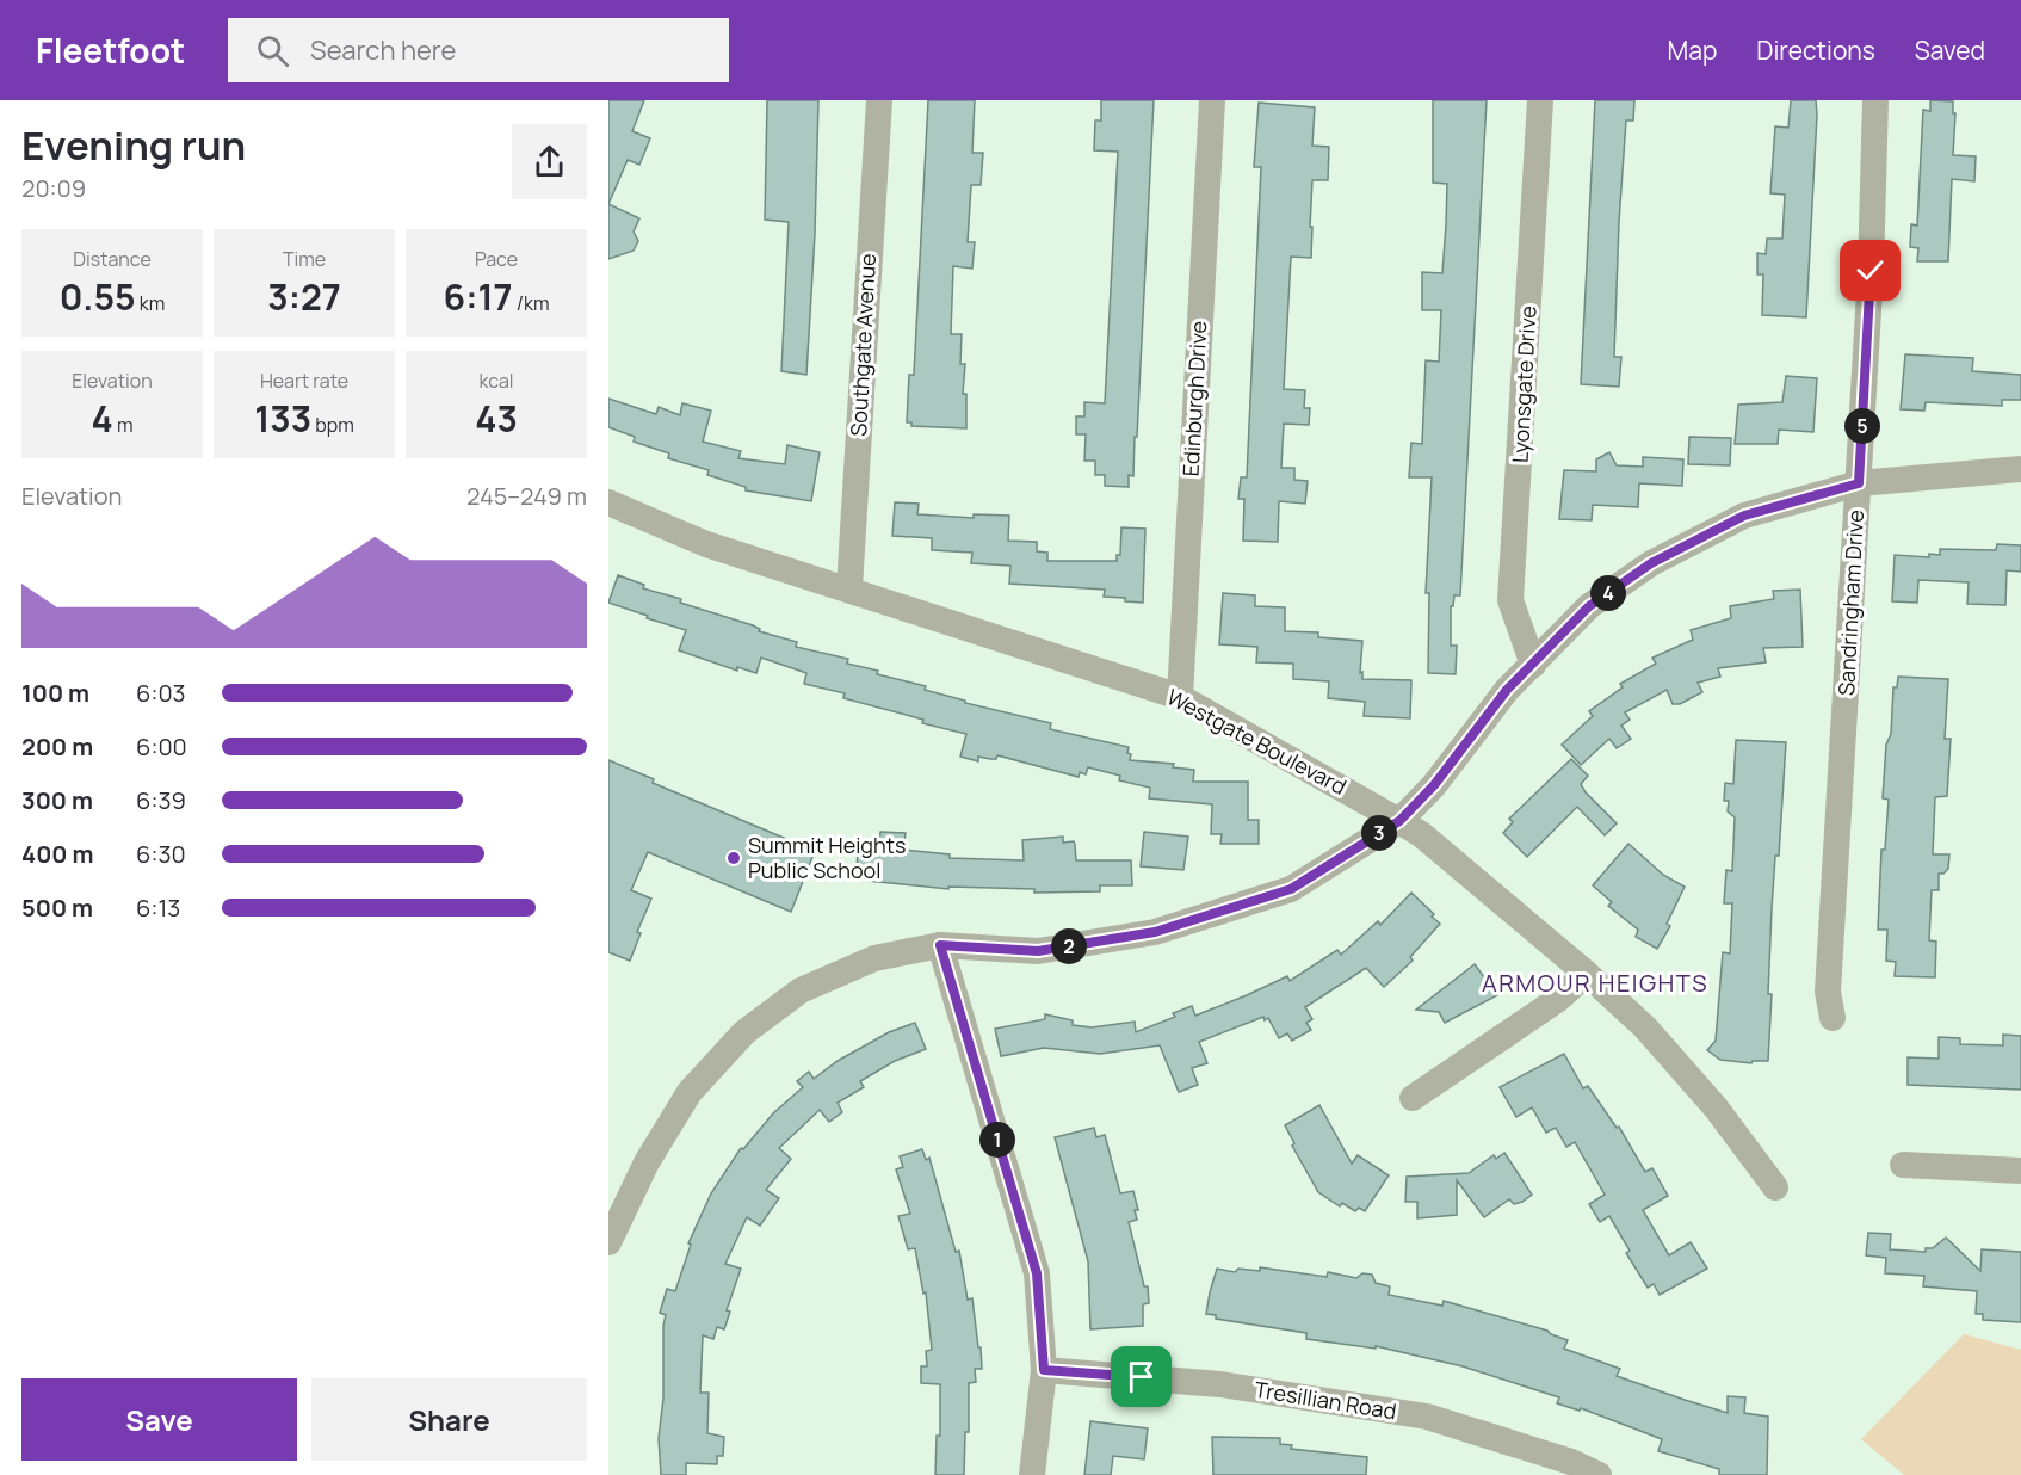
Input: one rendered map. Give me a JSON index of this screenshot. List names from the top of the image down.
{
  "streets": {
    "street": [
      "Southgate Avenue",
      "Lyonsgate Drive",
      "Edinburgh Drive",
      "Sandringham Drive",
      "Westgate Boulevard",
      "Tresillian Road"
    ]
  },
  "crossings": [
    ["Southgate Avenue", "Westgate Boulevard"],
    ["Edinburgh Drive", "Westgate Boulevard"]
  ],
  "districts": ["ARMOUR HEIGHTS"],
  "places": ["Summit Heights Public School"],
  "page": {
    "header": "Fleetfoot",
    "search": "Search here",
    "nav": ["Map", "Directions", "Saved"],
    "heading": ["Evening run", "20:09"],
    "stats": [
      ["Distance", "0.55 km"],
      ["Time", "3:27"],
      ["Pace", "6:17 /km"],
      ["Elevation", "4 m"],
      ["Heart rate", "133 bpm"],
      ["kcal", "43"]
    ],
    "pins": [
      "5",
      "4",
      "3",
      "2",
      "1"
    ],
    "chart": ["Elevation", "245–249 m"],
    "list": [
      {
        "name": "100 m",
        "note": "6:03"
      },
      {
        "name": "200 m",
        "note": "6:00"
      },
      {
        "name": "300 m",
        "note": "6:39"
      },
      {
        "name": "400 m",
        "note": "6:30"
      },
      {
        "name": "500 m",
        "note": "6:13"
      }
    ],
    "buttons": ["Save", "Share"]
  }
}
